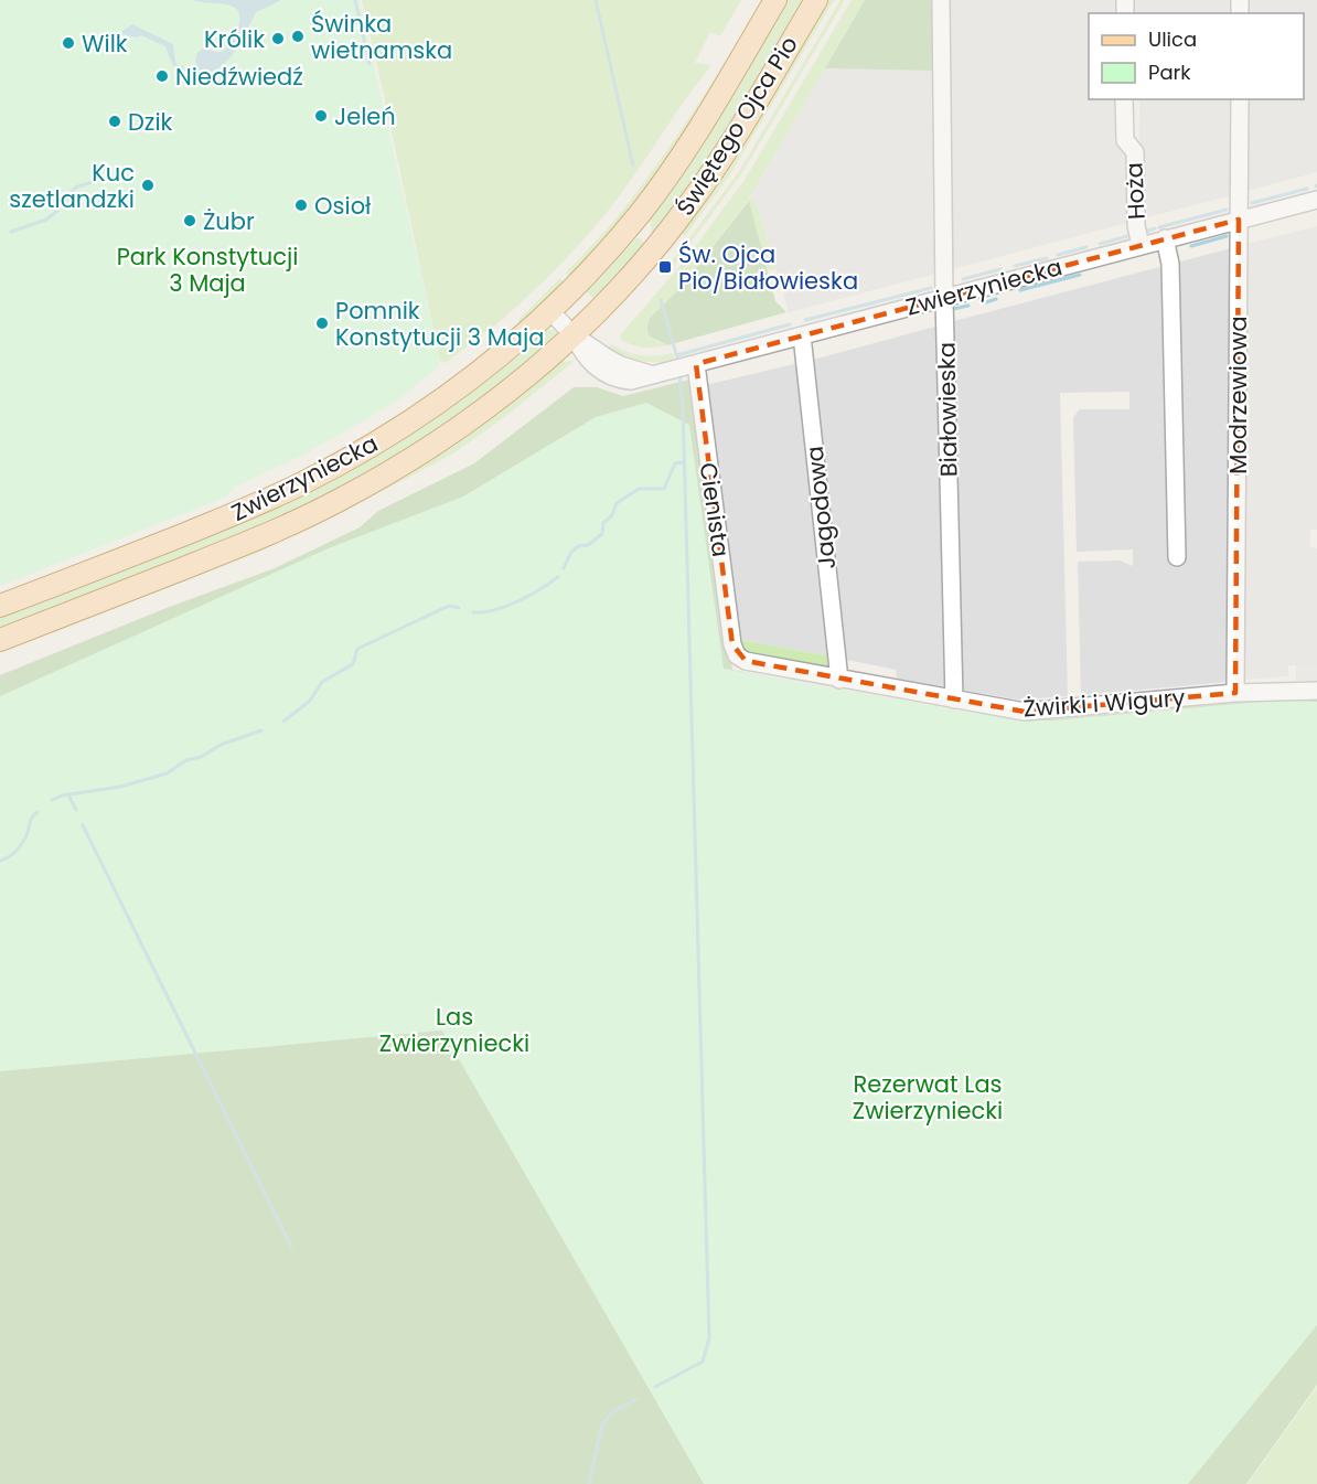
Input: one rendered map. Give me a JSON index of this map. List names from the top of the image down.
{
  "streets": {
    "main road": ["Świętego Ojca Pio", "Zwierzyniecka"],
    "street": [
      "Hoża",
      "Modrzewiowa",
      "Białowieska",
      "Jagodowa",
      "Cienista",
      "Żwirki i Wigury"
    ]
  },
  "crossings": [
    ["Świętego Ojca Pio", "Zwierzyniecka"],
    ["Hoża", "Zwierzyniecka"],
    ["Zwierzyniecka", "Modrzewiowa"],
    ["Zwierzyniecka", "Białowieska"],
    ["Zwierzyniecka", "Jagodowa"],
    ["Zwierzyniecka", "Cienista"],
    ["Modrzewiowa", "Żwirki i Wigury"],
    ["Białowieska", "Żwirki i Wigury"],
    ["Jagodowa", "Żwirki i Wigury"],
    ["Cienista", "Żwirki i Wigury"]
  ],
  "parks": ["Park Konstytucji 3 Maja", "Las Zwierzyniecki", "Rezerwat Las Zwierzyniecki"],
  "places": {
    "other": [
      "Świnka wietnamska",
      "Królik",
      "Wilk",
      "Niedźwiedź",
      "Jeleń",
      "Dzik",
      "Kuc szetlandzki",
      "Osioł",
      "Żubr",
      "Pomnik Konstytucji 3 Maja"
    ],
    "transit": ["Św. Ojca Pio/Białowieska"]
  },
  "legend": ["Ulica", "Park"]
}
